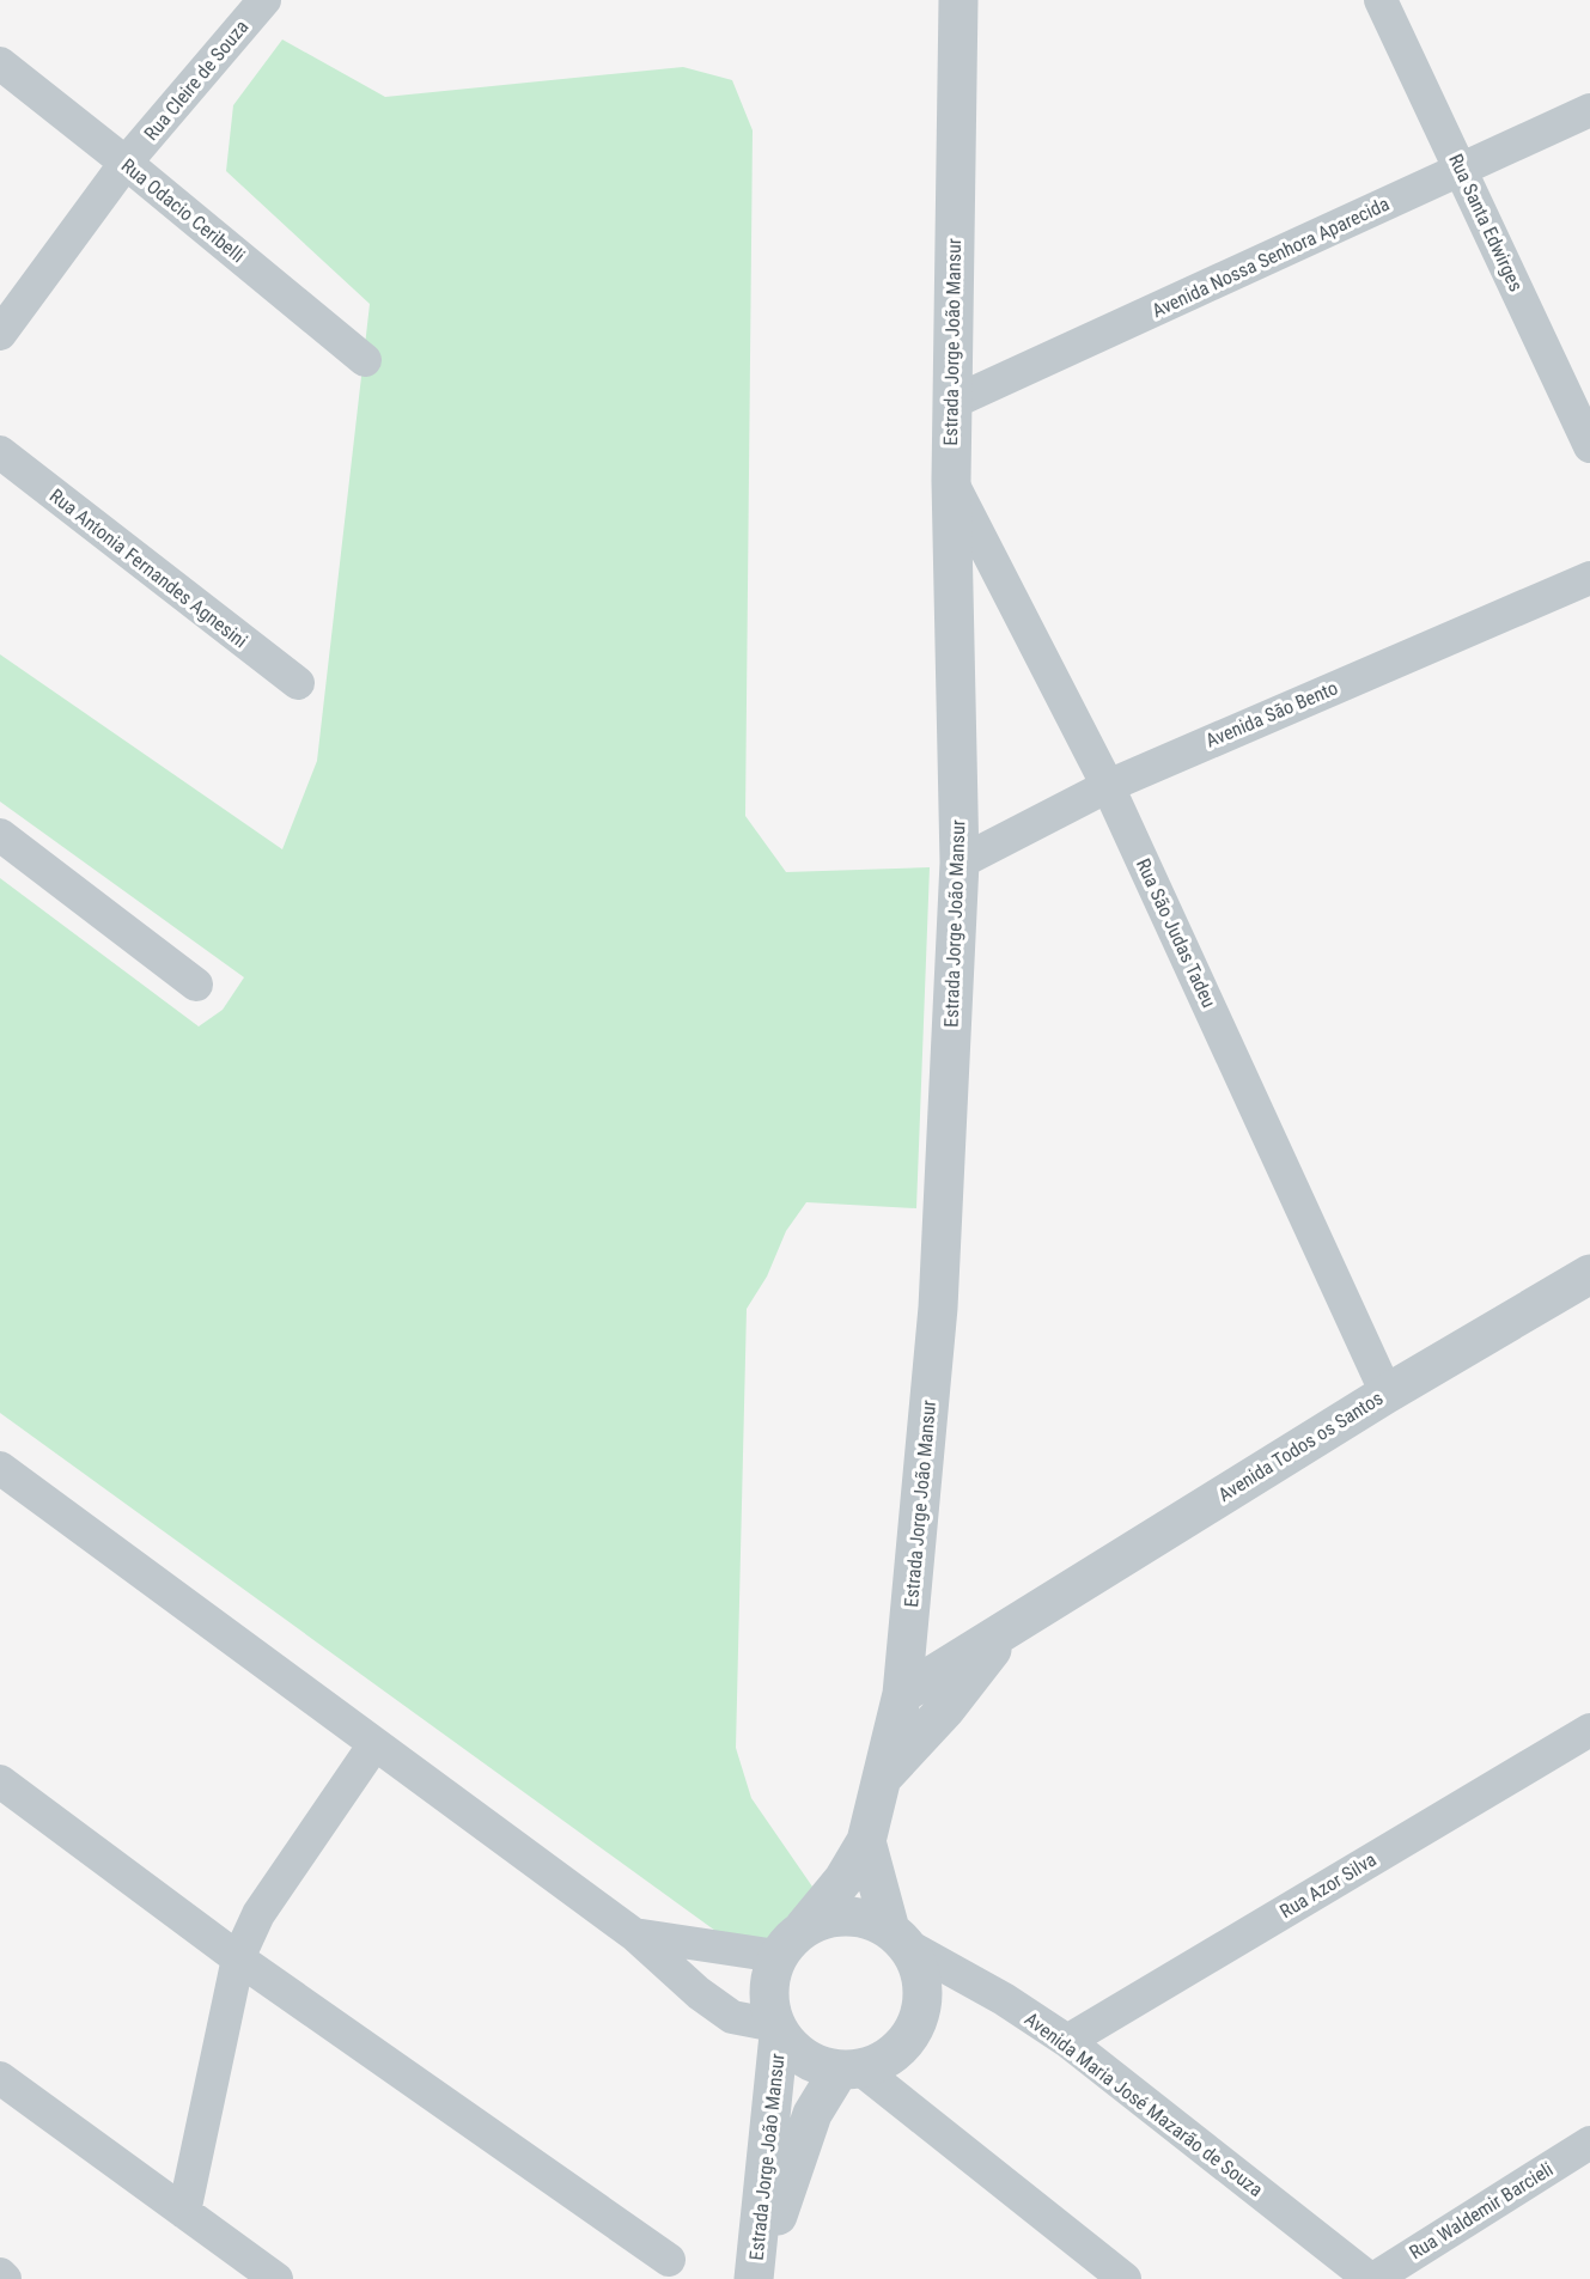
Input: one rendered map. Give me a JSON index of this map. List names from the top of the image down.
{
  "streets": {
    "street": [
      "Rua Cleire de Souza",
      "Rua Odacio Ceribelli",
      "Rua Santa Edwirges",
      "Avenida Nossa Senhora Aparecida",
      "Estrada Jorge João Mansur",
      "Rua Antonia Fernandes Agnesini",
      "Avenida São Bento",
      "Rua São Judas Tadeu",
      "Avenida Todos os Santos",
      "Rua Azor Silva",
      "Avenida Maria José Mazarão de Souza",
      "Rua Waldemir Barcieli"
    ]
  },
  "crossings": [
    ["Rua Cleire de Souza", "Rua Odacio Ceribelli"],
    ["Rua Santa Edwirges", "Avenida Nossa Senhora Aparecida"],
    ["Avenida Nossa Senhora Aparecida", "Estrada Jorge João Mansur"],
    ["Estrada Jorge João Mansur", "Avenida São Bento"],
    ["Estrada Jorge João Mansur", "Rua São Judas Tadeu"],
    ["Estrada Jorge João Mansur", "Avenida Todos os Santos"],
    ["Estrada Jorge João Mansur", "Avenida Maria José Mazarão de Souza"],
    ["Avenida São Bento", "Rua São Judas Tadeu"],
    ["Rua São Judas Tadeu", "Avenida Todos os Santos"],
    ["Rua Azor Silva", "Avenida Maria José Mazarão de Souza"],
    ["Avenida Maria José Mazarão de Souza", "Rua Waldemir Barcieli"]
  ]
}
